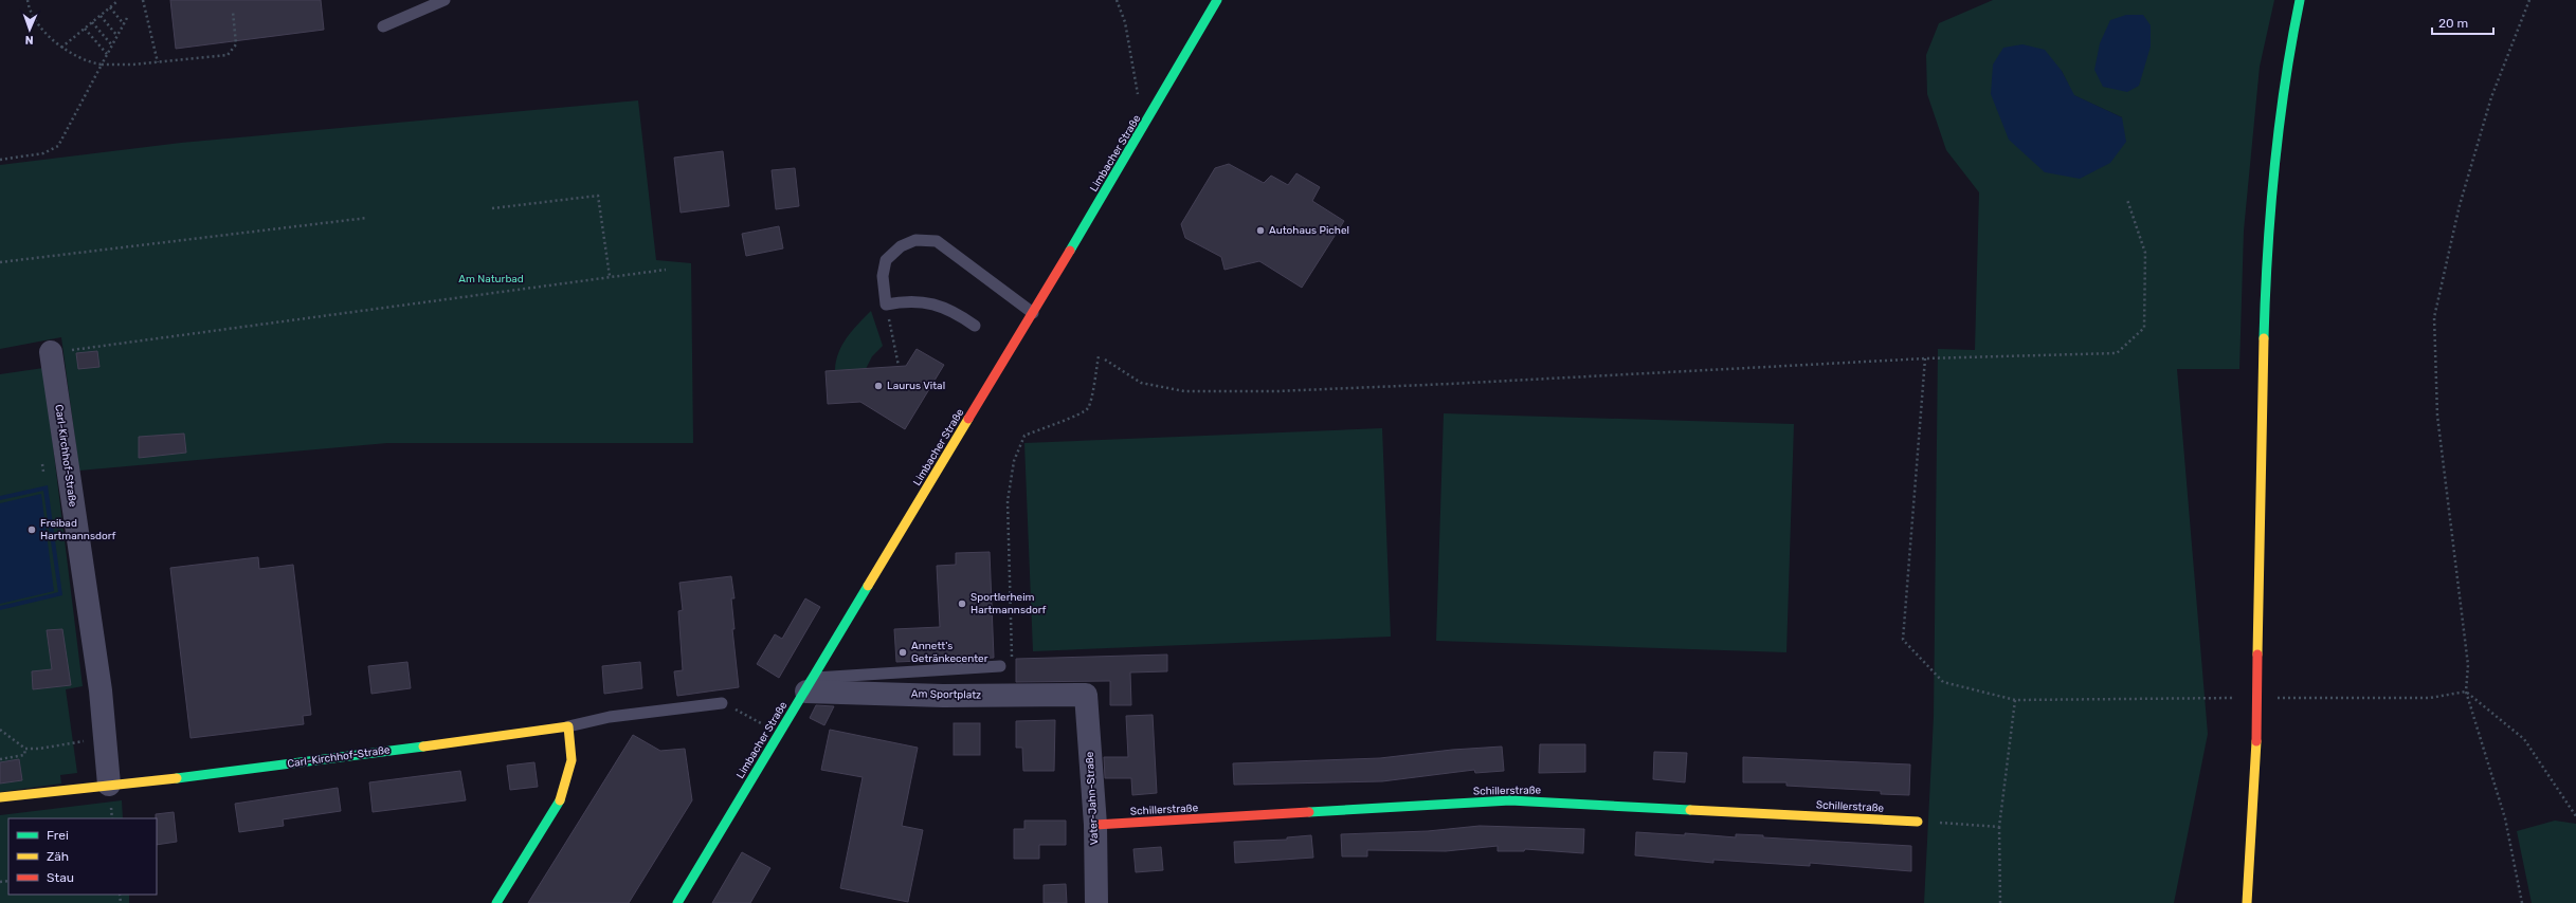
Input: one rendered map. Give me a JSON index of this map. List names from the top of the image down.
{
  "streets": {
    "street": [
      "Limbacher Straße",
      "Carl-Kirchhof-Straße",
      "Am Sportplatz",
      "Schillerstraße",
      "Vater-Jahn-Straße"
    ]
  },
  "crossings": [
    ["Limbacher Straße", "Am Sportplatz"],
    ["Am Sportplatz", "Vater-Jahn-Straße"],
    ["Schillerstraße", "Vater-Jahn-Straße"]
  ],
  "parks": ["Am Naturbad"],
  "places": [
    "Autohaus Pichel",
    "Laurus Vital",
    "Freibad Hartmannsdorf",
    "Sportlerheim Hartmannsdorf",
    "Annett's Getränkecenter"
  ],
  "legend": ["Frei", "Zäh", "Stau"],
  "scale_bar": "20 m",
  "north": "bottom"
}
